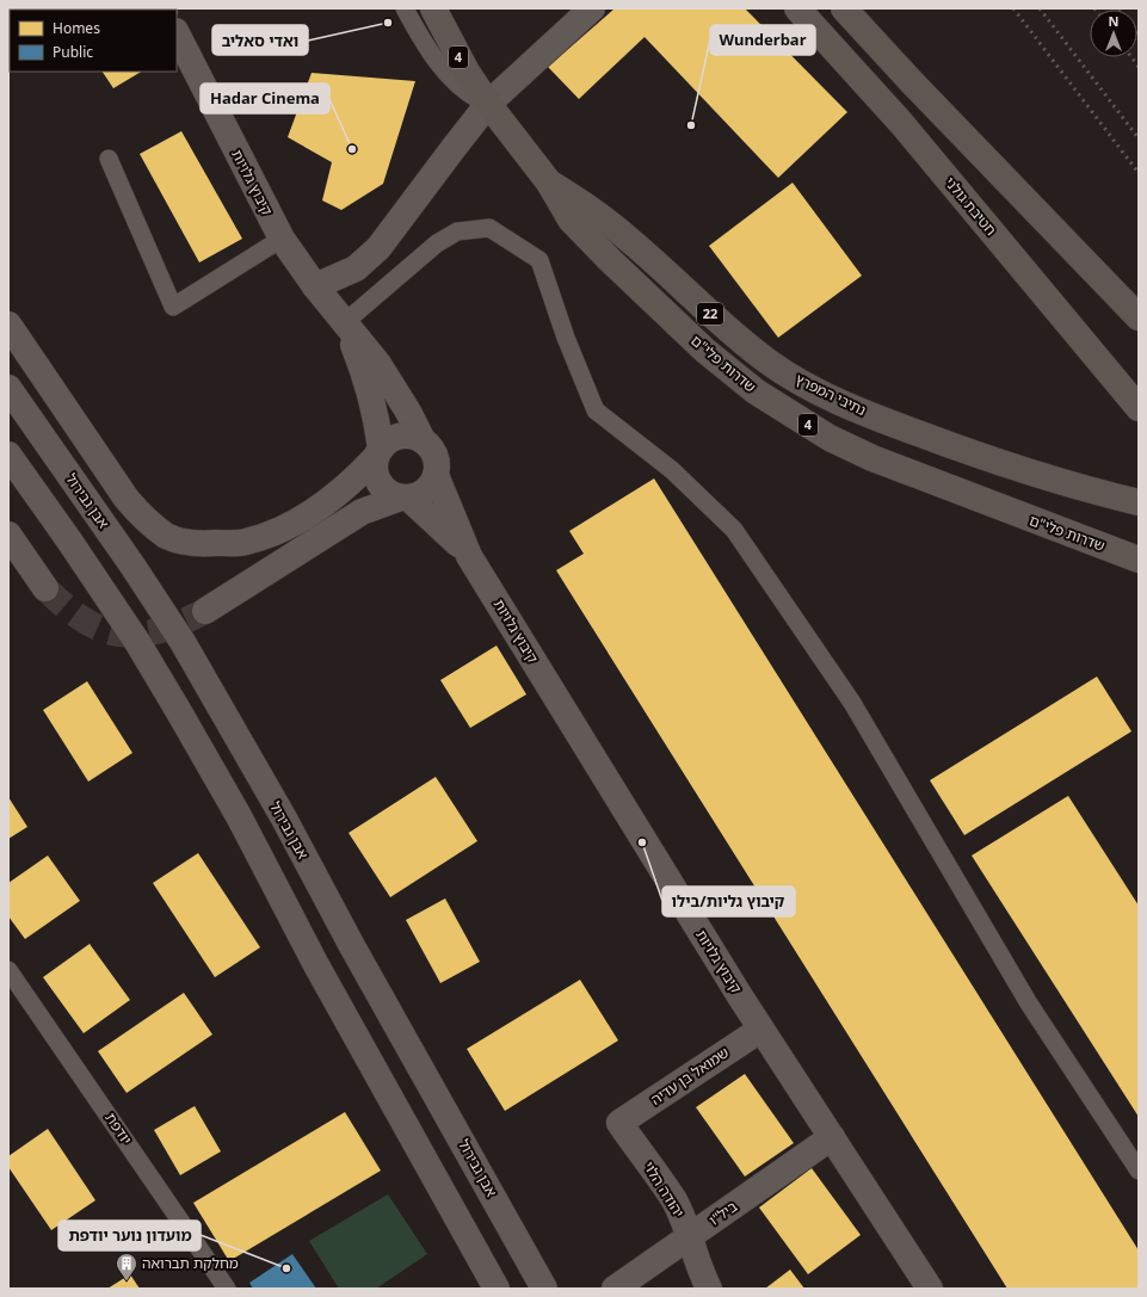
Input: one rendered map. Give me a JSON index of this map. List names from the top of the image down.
{
  "streets": {
    "highway": [
      "4",
      "חטיבת גולני",
      "22",
      "שדרות פלי\"ם",
      "נתיבי המפרץ"
    ],
    "street": [
      "קיבוץ גלויות",
      "אבן גבירול",
      "שמואל בן עדיה",
      "יהודה הלוי",
      "ביל\"ו"
    ],
    "lane": ["יודפת"]
  },
  "crossings": [
    ["קיבוץ גלויות", "שמואל בן עדיה"],
    ["קיבוץ גלויות", "ביל\"ו"],
    ["שדרות פלי\"ם", "נתיבי המפרץ"],
    ["שמואל בן עדיה", "יהודה הלוי"],
    ["יהודה הלוי", "ביל\"ו"]
  ],
  "places": {
    "other": [
      "ואדי סאליב",
      "Wunderbar",
      "Hadar Cinema",
      "קיבוץ גליות/בילו",
      "מועדון נוער יודפת"
    ],
    "building": ["מחלקת תברואה"]
  },
  "legend": ["Homes", "Public"],
  "north": "top"
}
